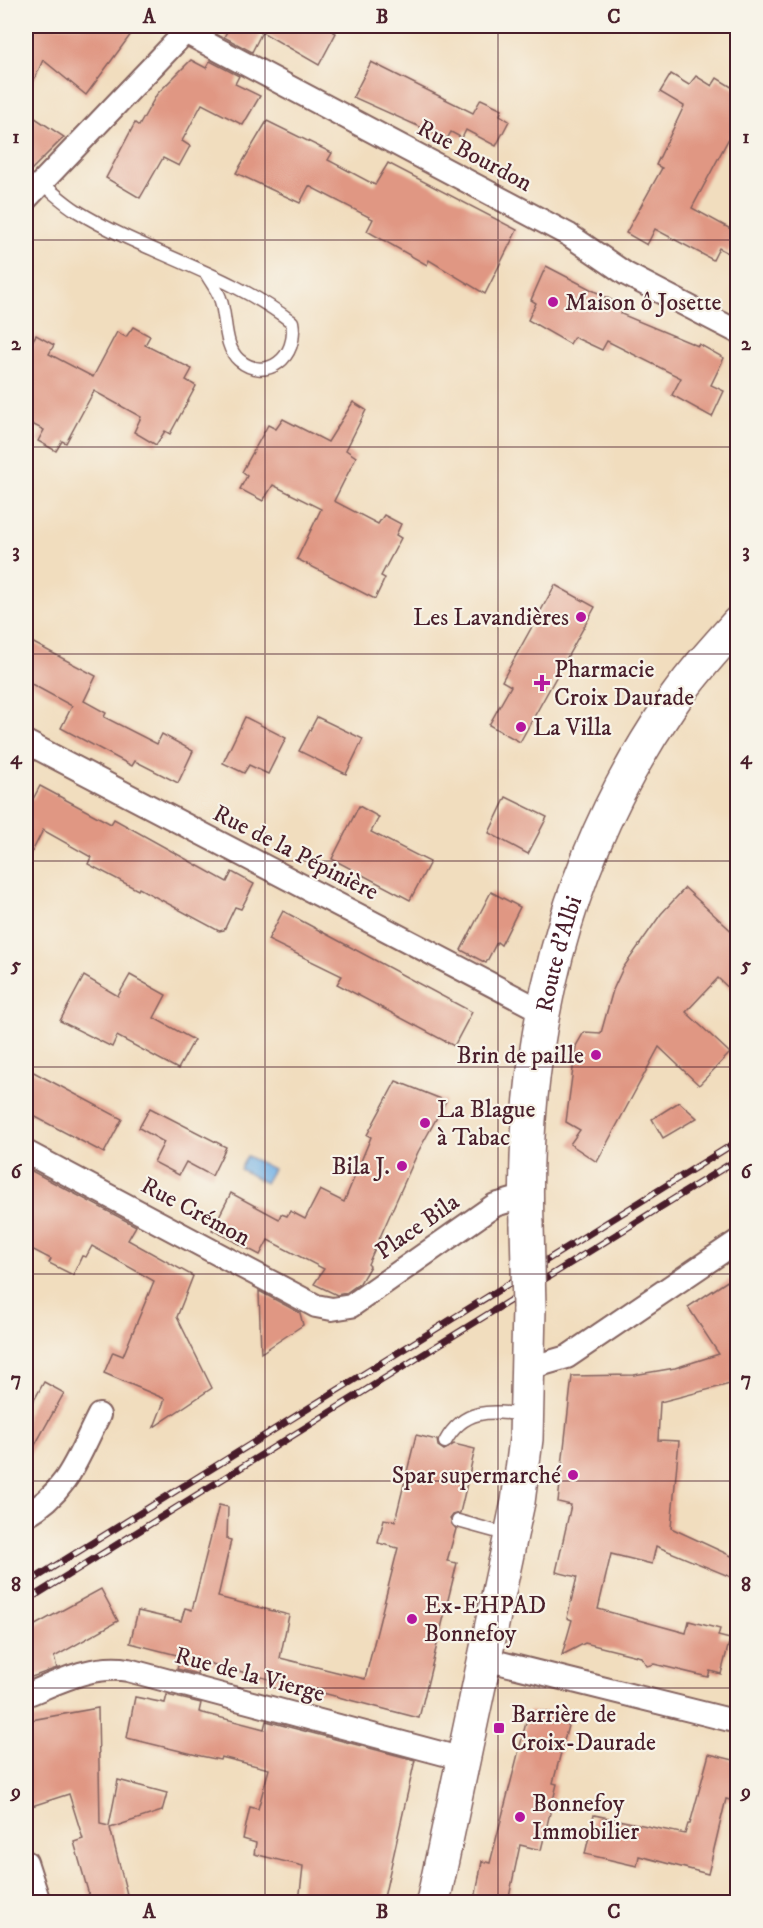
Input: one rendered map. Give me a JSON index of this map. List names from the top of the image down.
{
  "streets": {
    "main road": ["Route d'Albi"],
    "street": [
      "Rue Bourdon",
      "Rue de la Pépinière",
      "Rue Crémon",
      "Place Bila",
      "Rue de la Vierge"
    ]
  },
  "crossings": [
    ["Rue de la Pépinière", "Route d'Albi"],
    ["Route d'Albi", "Place Bila"],
    ["Route d'Albi", "Rue de la Vierge"],
    ["Rue Crémon", "Place Bila"]
  ],
  "places": {
    "other": [
      "Maison ô Josette",
      "Les Lavandières",
      "La Villa",
      "Brin de paille",
      "La Blague à Tabac",
      "Bila J.",
      "Spar supermarché",
      "Ex-EHPAD Bonnefoy",
      "Bonnefoy Immobilier"
    ],
    "health": ["Pharmacie Croix Daurade"],
    "transit": ["Barrière de Croix-Daurade"]
  },
  "grid": {
    "columns": ["A", "B", "C"],
    "rows": [
      "1",
      "2",
      "3",
      "4",
      "5",
      "6",
      "7",
      "8",
      "9"
    ]
  }
}
